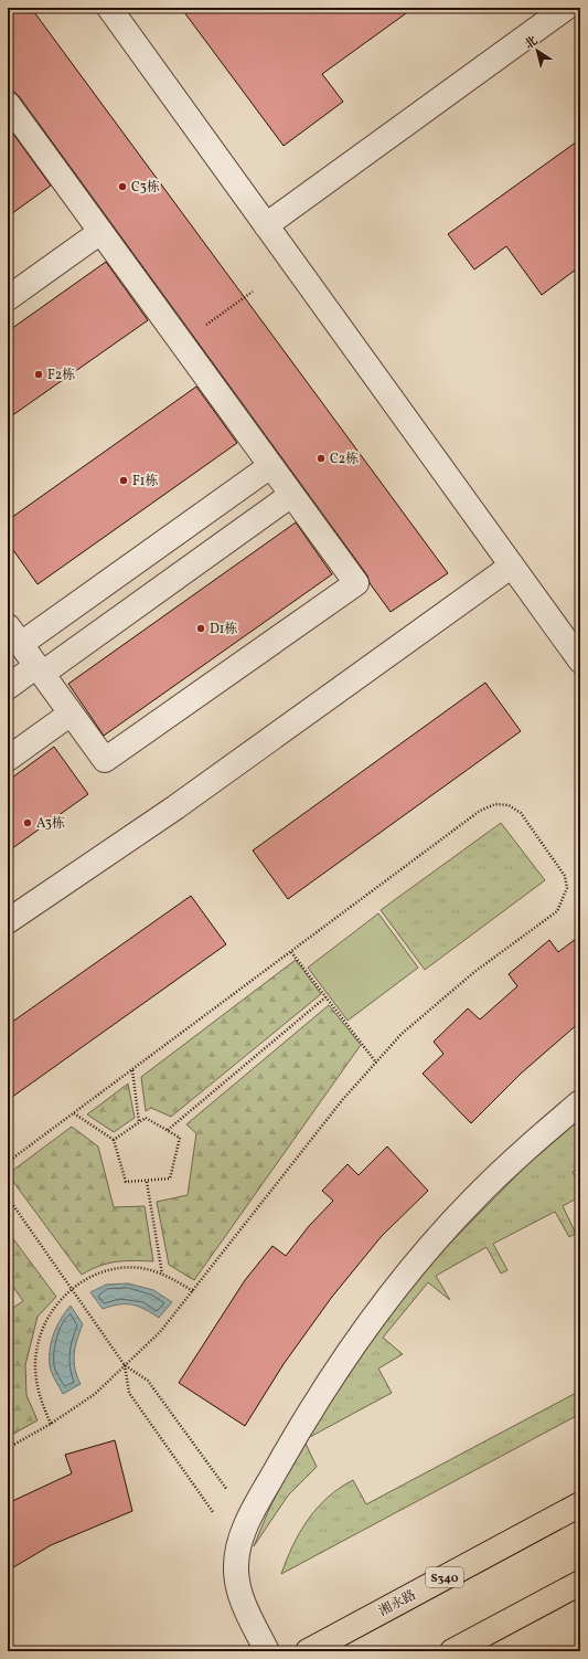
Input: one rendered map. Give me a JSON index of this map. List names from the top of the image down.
{
  "streets": {
    "main road": ["S340", "湘永路"]
  },
  "places": [
    "C3栋",
    "F2栋",
    "C2栋",
    "F1栋",
    "D1栋",
    "A3栋"
  ],
  "north": "top left"
}
